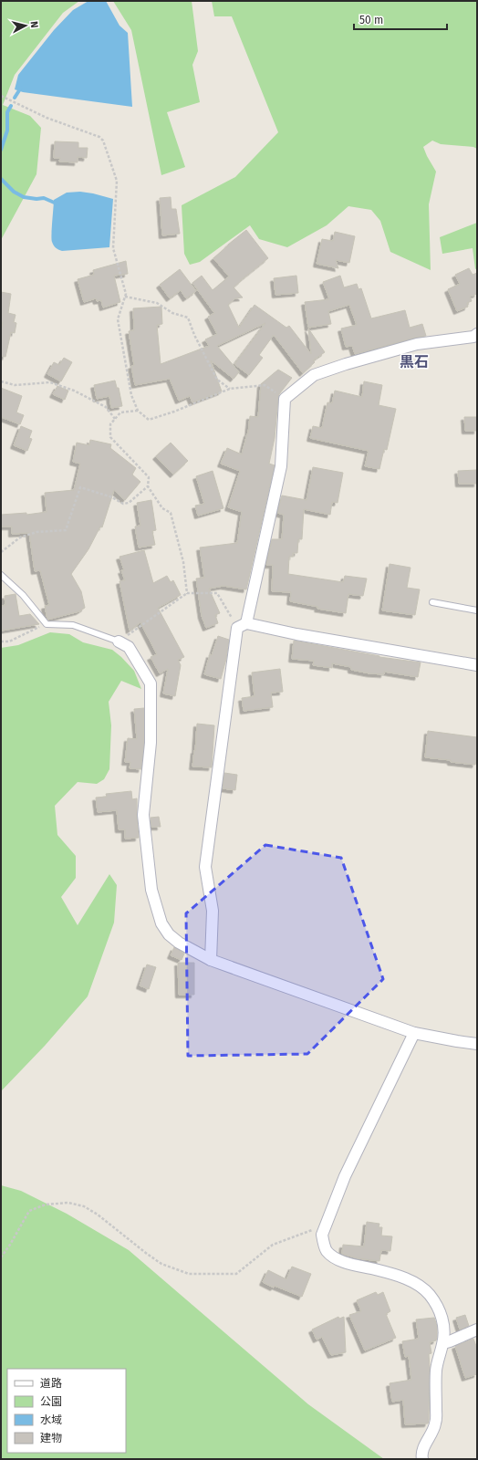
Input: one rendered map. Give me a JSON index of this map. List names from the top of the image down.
{
  "districts": ["黒石"],
  "legend": [
    "道路",
    "公園",
    "水域",
    "建物"
  ],
  "scale_bar": "50 m",
  "north": "right"
}
